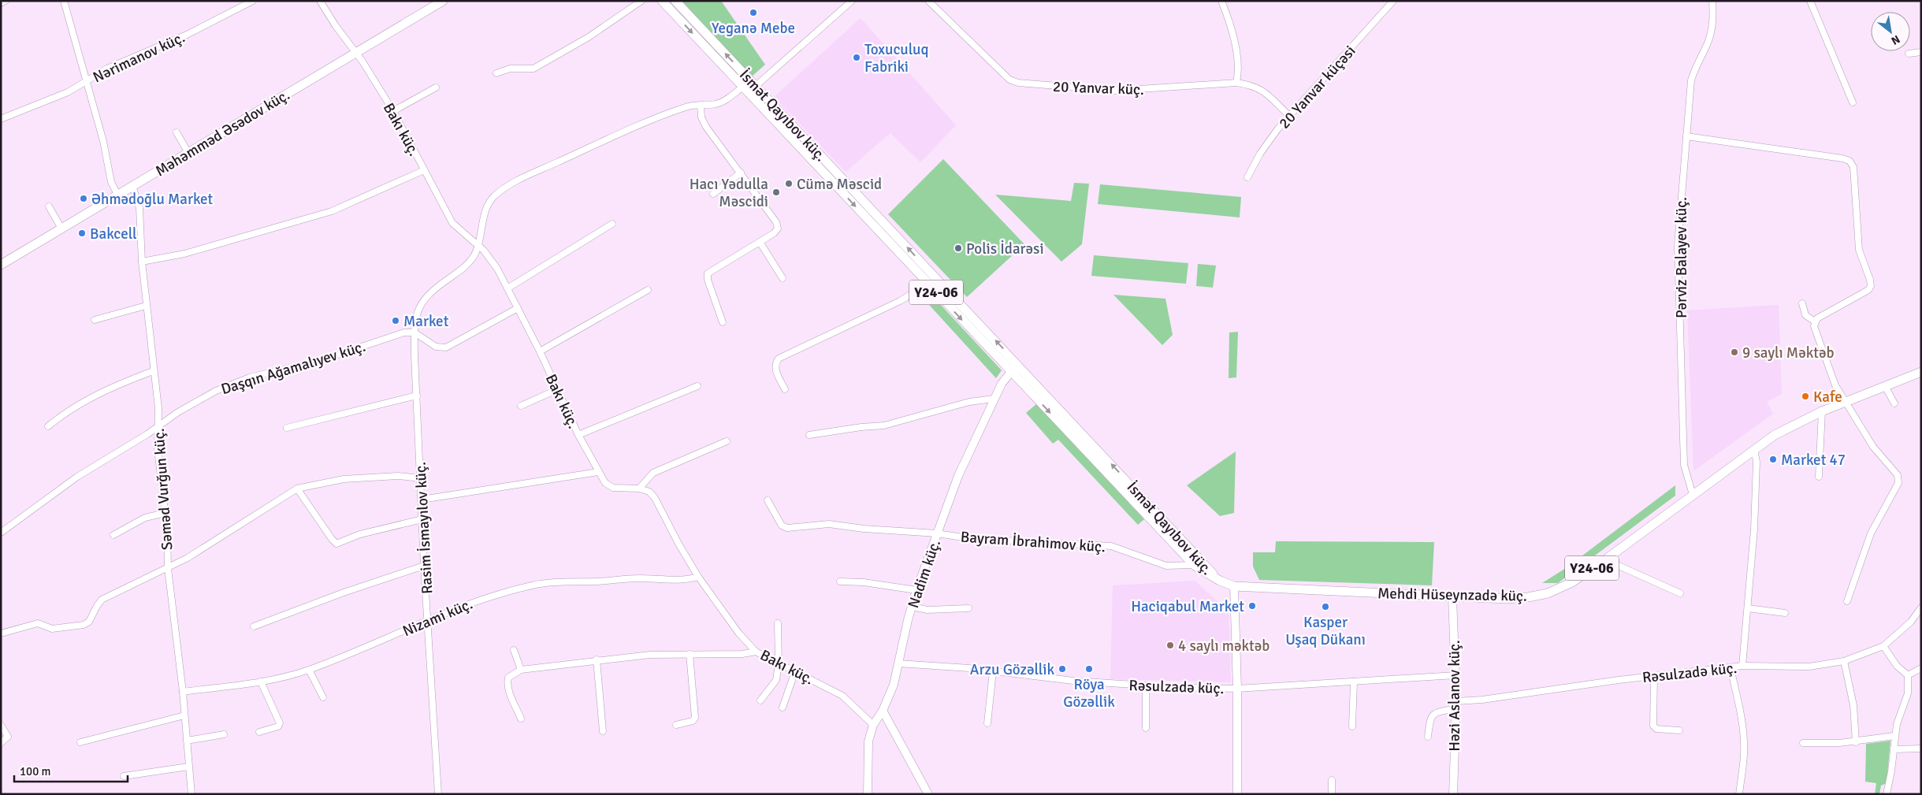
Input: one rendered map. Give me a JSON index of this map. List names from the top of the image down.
{
  "streets": {
    "main road": [
      "İsmət Qayıbov küç.",
      "Məhəmməd Əsədov küç.",
      "Y24-06",
      "Nadim küç.",
      "Mehdi Hüseynzadə küç.",
      "Həzi Aslanov küç."
    ],
    "street": [
      "Nərimanov küç.",
      "20 Yanvar küçəsi",
      "20 Yanvar küç.",
      "Bakı küç.",
      "Pərviz Balayev küç.",
      "Daşqın Ağamalıyev küç.",
      "Səməd Vurğun küç.",
      "Rasim İsmayılov küç.",
      "Bayram İbrahimov küç.",
      "Nizami küç.",
      "Rəsulzadə küç."
    ]
  },
  "crossings": [
    ["20 Yanvar küçəsi", "20 Yanvar küç."],
    ["İsmət Qayıbov küç.", "Bakı küç."],
    ["İsmət Qayıbov küç.", "Daşqın Ağamalıyev küç."],
    ["İsmət Qayıbov küç.", "Rasim İsmayılov küç."],
    ["İsmət Qayıbov küç.", "Bayram İbrahimov küç."],
    ["İsmət Qayıbov küç.", "Nadim küç."],
    ["İsmət Qayıbov küç.", "Mehdi Hüseynzadə küç."],
    ["Bakı küç.", "Məhəmməd Əsədov küç."],
    ["Bakı küç.", "Nadim küç."],
    ["Bakı küç.", "Nizami küç."],
    ["Məhəmməd Əsədov küç.", "Səməd Vurğun küç."],
    ["Pərviz Balayev küç.", "Mehdi Hüseynzadə küç."],
    ["Daşqın Ağamalıyev küç.", "Səməd Vurğun küç."],
    ["Daşqın Ağamalıyev küç.", "Rasim İsmayılov küç."],
    ["Səməd Vurğun küç.", "Nizami küç."],
    ["Rasim İsmayılov küç.", "Nizami küç."],
    ["Bayram İbrahimov küç.", "Nadim küç."],
    ["Nadim küç.", "Rəsulzadə küç."],
    ["Mehdi Hüseynzadə küç.", "Həzi Aslanov küç."],
    ["Rəsulzadə küç.", "Həzi Aslanov küç."]
  ],
  "places": [
    "Yeganə Mebe",
    "Toxuculuq Fabriki",
    "Cümə Məscid",
    "Hacı Yədulla Məscidi",
    "Əhmədoğlu Market",
    "Bakcell",
    "Polis İdarəsi",
    "Market",
    "9 saylı Məktəb",
    "Kafe",
    "Market 47",
    "Haciqabul Market",
    "Kasper Uşaq Dükanı",
    "4 saylı məktəb",
    "Arzu Gözəllik",
    "Röya Gözəllik"
  ],
  "scale_bar": "100 m",
  "north": "bottom right"
}
